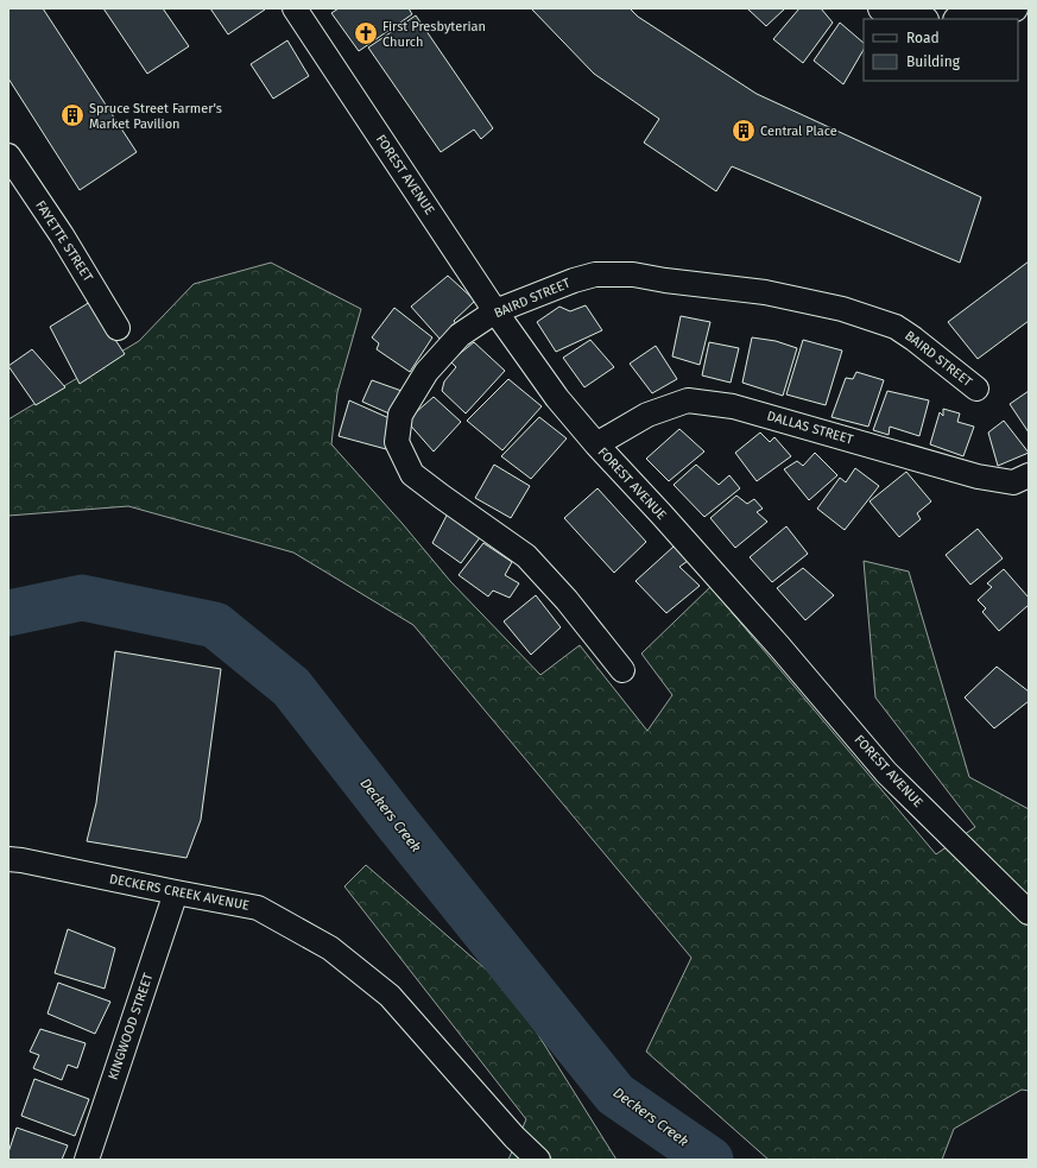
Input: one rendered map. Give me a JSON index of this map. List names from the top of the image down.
{
  "streets": {
    "street": [
      "FOREST AVENUE",
      "FAYETTE STREET",
      "BAIRD STREET",
      "DALLAS STREET",
      "DECKERS CREEK AVENUE",
      "KINGWOOD STREET"
    ]
  },
  "crossings": [
    ["FOREST AVENUE", "BAIRD STREET"],
    ["FOREST AVENUE", "DALLAS STREET"],
    ["DECKERS CREEK AVENUE", "KINGWOOD STREET"]
  ],
  "water": ["Deckers Creek"],
  "places": {
    "church": ["First Presbyterian Church"],
    "building": ["Spruce Street Farmer's Market Pavilion", "Central Place"]
  },
  "legend": ["Road", "Building"]
}
